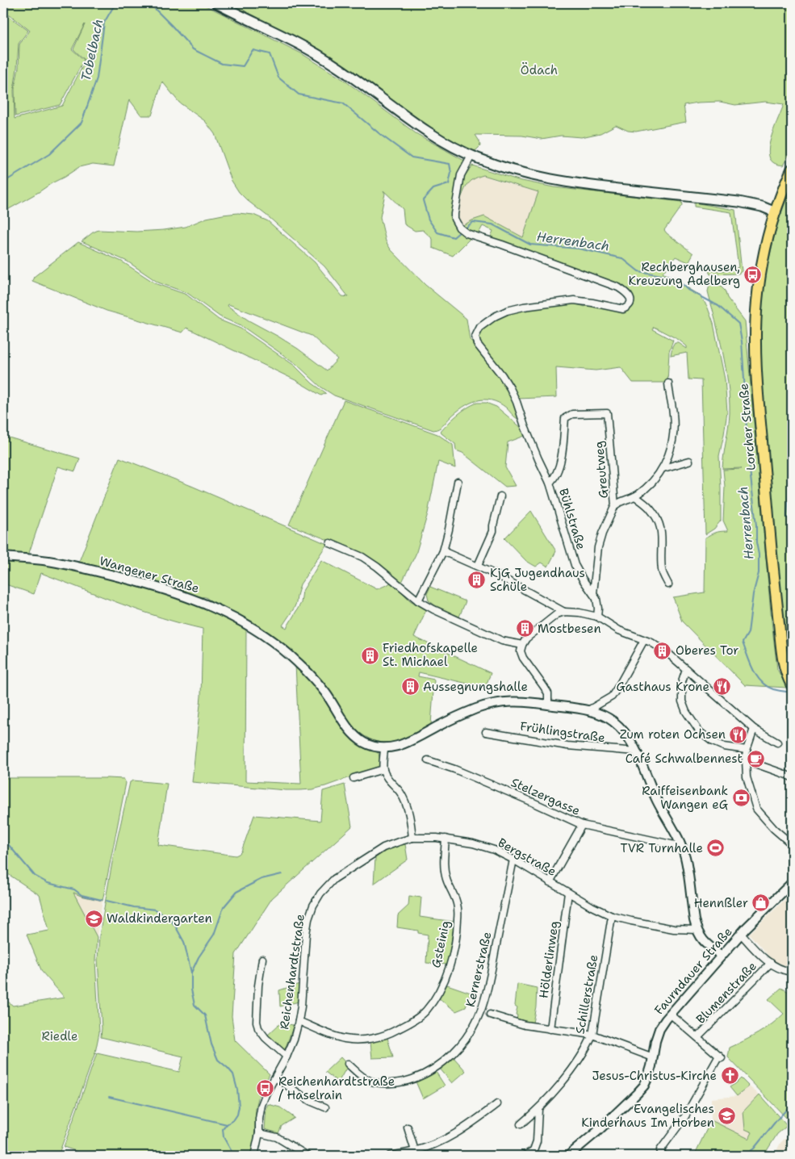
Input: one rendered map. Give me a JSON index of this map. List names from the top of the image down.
{
  "streets": {
    "main road": ["Lorcher Straße"],
    "street": [
      "Greutweg",
      "Bühlstraße",
      "Wangener Straße",
      "Frühlingstraße",
      "Stelzergasse",
      "Bergstraße",
      "Gsteinig",
      "Hölderlinweg",
      "Kernerstraße",
      "Faurndauer Straße",
      "Reichenhardtstraße",
      "Blumenstraße",
      "Schillerstraße"
    ]
  },
  "crossings": [
    ["Greutweg", "Bühlstraße"],
    ["Bühlstraße", "Wangener Straße"],
    ["Bergstraße", "Gsteinig"],
    ["Bergstraße", "Hölderlinweg"],
    ["Bergstraße", "Kernerstraße"],
    ["Bergstraße", "Reichenhardtstraße"],
    ["Bergstraße", "Schillerstraße"],
    ["Gsteinig", "Reichenhardtstraße"]
  ],
  "water": ["Tobelbach", "Herrenbach"],
  "parks": ["Ödach", "Riedle"],
  "places": {
    "bus stop": ["Rechberghausen, Kreuzung Adelberg", "Reichenhardtstraße / Haselrain"],
    "building": [
      "KjG Jugendhaus Schüle",
      "Mostbesen",
      "Oberes Tor",
      "Friedhofskapelle St. Michael",
      "Aussegnungshalle"
    ],
    "restaurant": ["Gasthaus Krone", "Zum roten Ochsen"],
    "cafe": ["Café Schwalbennest"],
    "bank": ["Raiffeisenbank Wangen eG"],
    "sports": ["TVR Turnhalle"],
    "shop": ["Hennßler"],
    "school or university": ["Waldkindergarten", "Evangelisches Kinderhaus Im Horben"],
    "church": ["Jesus-Christus-Kirche"]
  }
}
